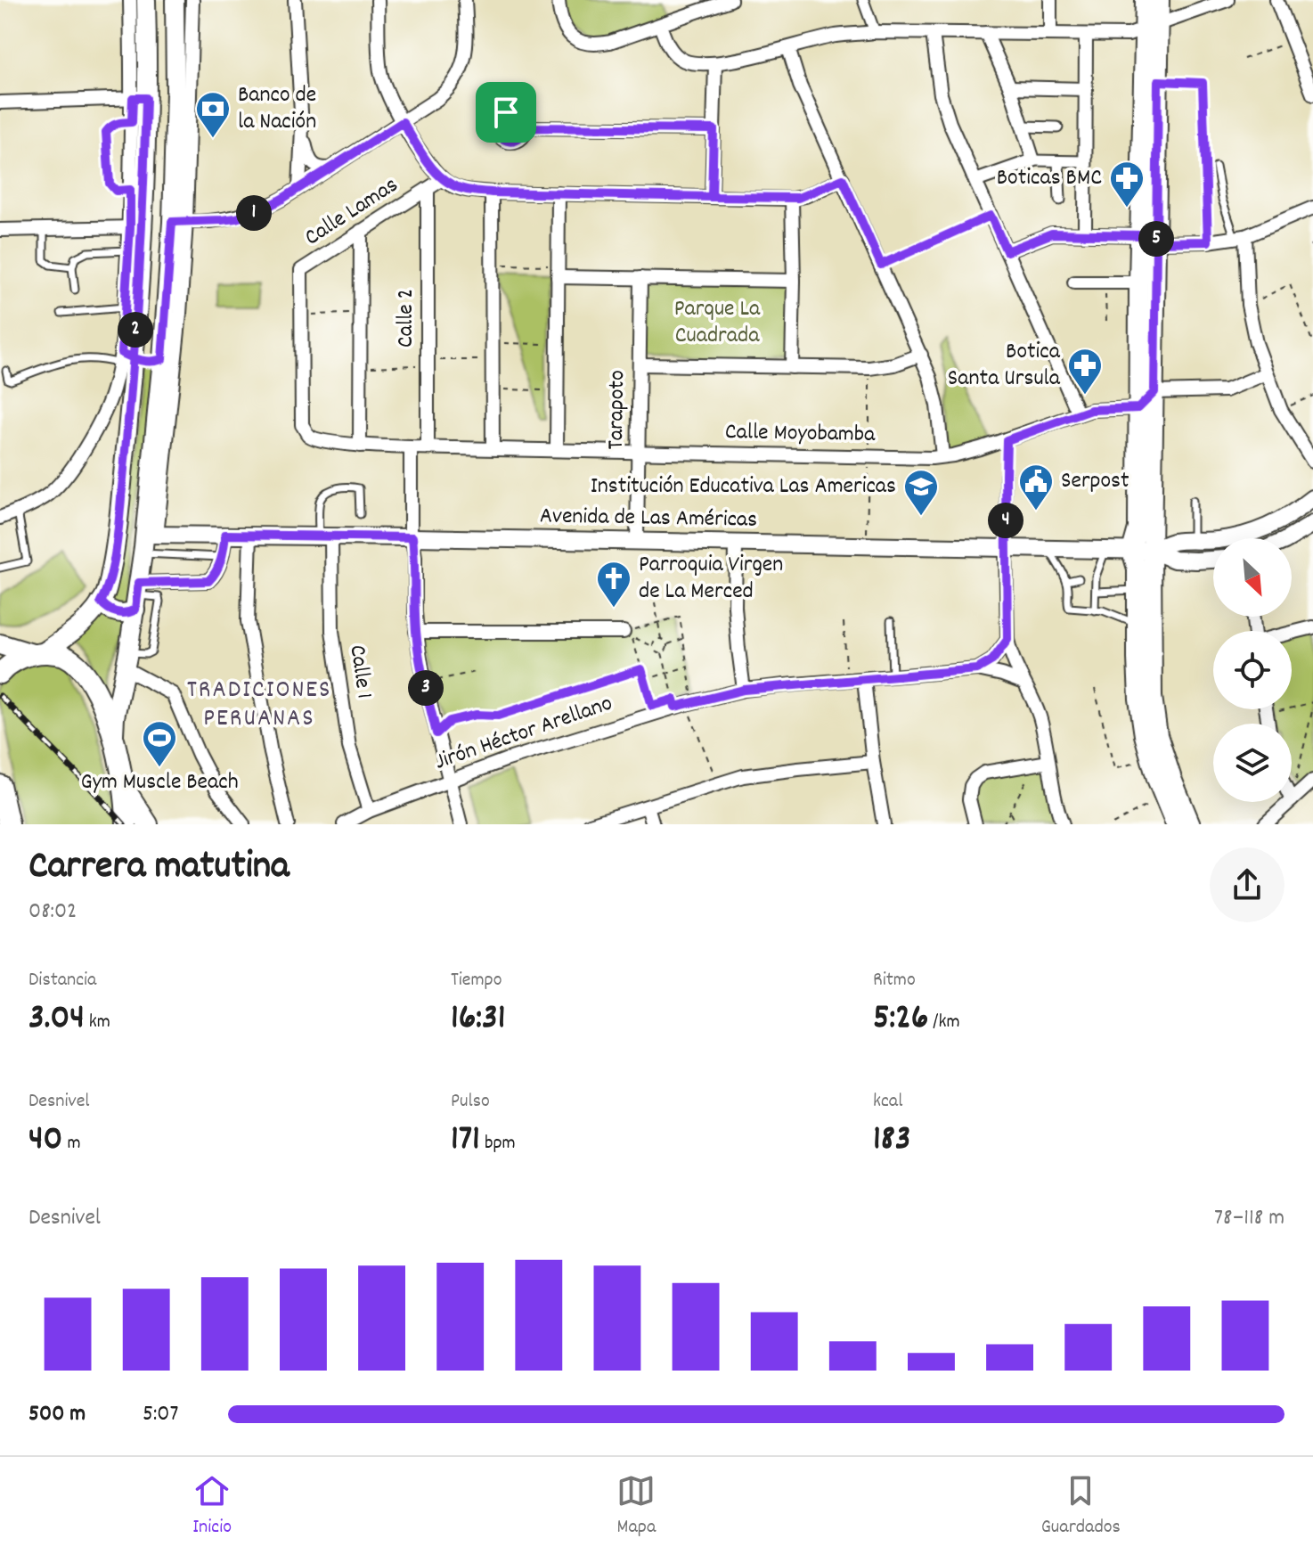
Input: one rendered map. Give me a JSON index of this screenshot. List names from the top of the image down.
{
  "streets": {
    "street": [
      "Calle Lamas",
      "Calle 2",
      "Tarapoto",
      "Calle Moyobamba",
      "Avenida de Las Américas",
      "Calle 1",
      "Jirón Héctor Arellano"
    ]
  },
  "crossings": [
    ["Calle Lamas", "Calle 2"],
    ["Calle Lamas", "Calle Moyobamba"],
    ["Calle 2", "Calle Moyobamba"],
    ["Tarapoto", "Calle Moyobamba"],
    ["Tarapoto", "Avenida de Las Américas"],
    ["Avenida de Las Américas", "Calle 1"],
    ["Calle 1", "Jirón Héctor Arellano"]
  ],
  "districts": ["TRADICIONES PERUANAS"],
  "parks": ["Parque La Cuadrada"],
  "places": {
    "bank": ["Banco de la Nación"],
    "pharmacy": ["Boticas BMC", "Botica Santa Ursula"],
    "public building": ["Serpost"],
    "school or university": ["Institución Educativa Las Americas"],
    "church": ["Parroquia Virgen de La Merced"],
    "sports": ["Gym Muscle Beach"]
  },
  "north": "bottom right",
  "page": {
    "pins": [
      "1",
      "5",
      "2",
      "4",
      "3"
    ],
    "heading": ["Carrera matutina", "08:02"],
    "stats": [
      ["Distancia", "3.04 km"],
      ["Tiempo", "16:31"],
      ["Ritmo", "5:26 /km"],
      ["Desnivel", "40 m"],
      ["Pulso", "171 bpm"],
      ["kcal", "183"]
    ],
    "chart": ["Desnivel", "78–118 m"],
    "list": [
      {
        "name": "500 m",
        "note": "5:07"
      }
    ],
    "tabs": ["Inicio", "Mapa", "Guardados"]
  }
}
